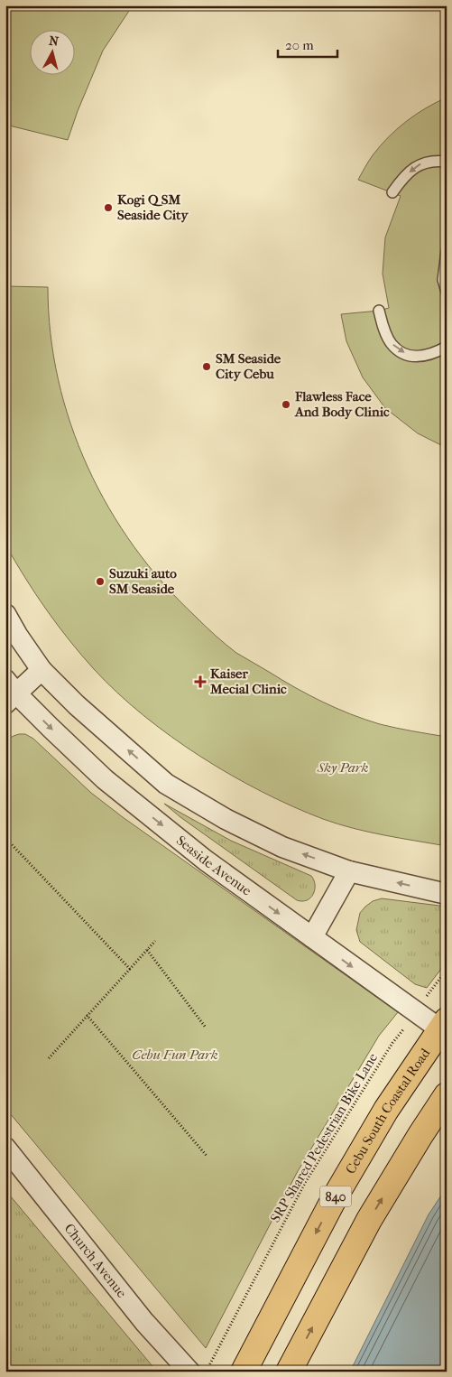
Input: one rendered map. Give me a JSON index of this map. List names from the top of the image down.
{
  "streets": {
    "highway": ["Cebu South Coastal Road", "840"],
    "street": ["Seaside Avenue", "Church Avenue"],
    "path": ["SRP Shared Pedestrian Bike Lane"]
  },
  "crossings": [
    ["Seaside Avenue", "Cebu South Coastal Road"],
    ["Seaside Avenue", "SRP Shared Pedestrian Bike Lane"]
  ],
  "parks": ["Sky Park", "Cebu Fun Park"],
  "places": {
    "other": [
      "Kogi Q SM Seaside City",
      "SM Seaside City Cebu",
      "Flawless Face And Body Clinic",
      "Suzuki auto SM Seaside"
    ],
    "health": ["Kaiser Mecial Clinic"]
  },
  "scale_bar": "20 m",
  "north": "top"
}
